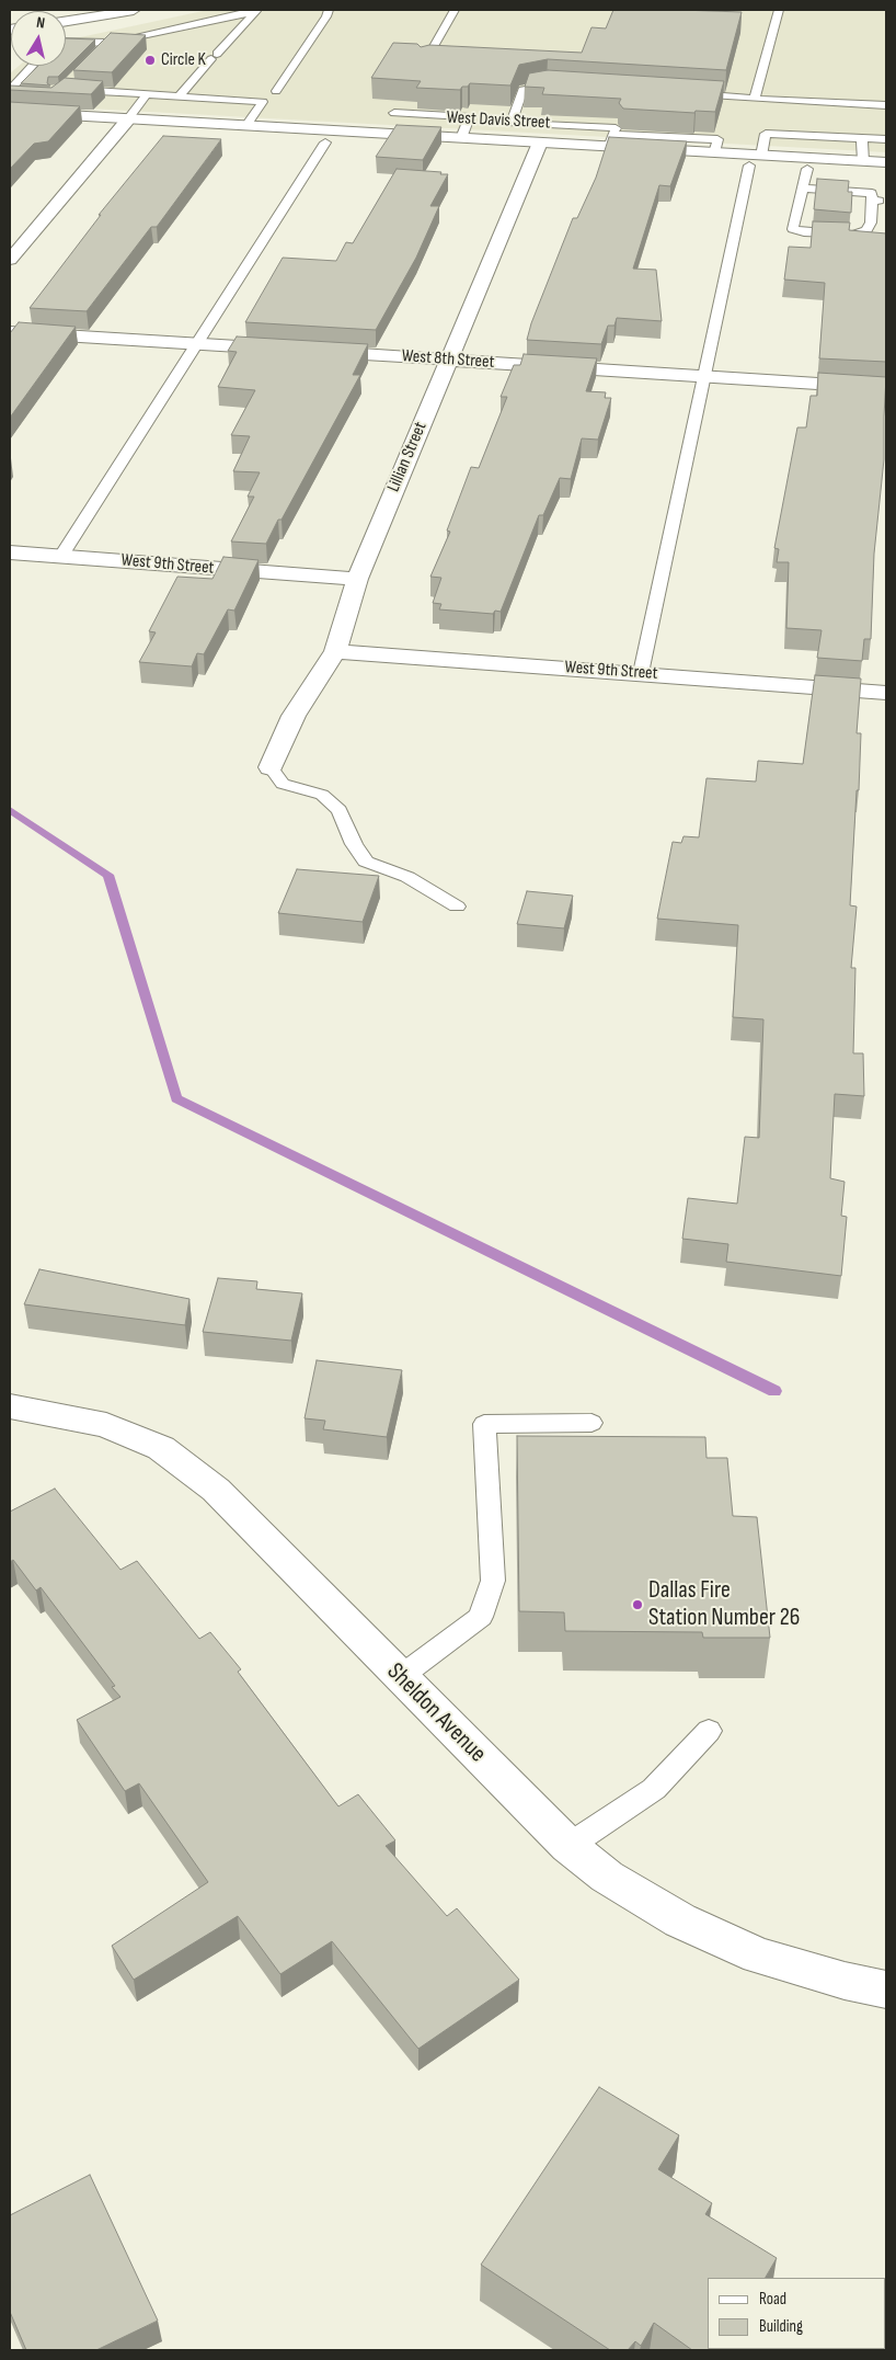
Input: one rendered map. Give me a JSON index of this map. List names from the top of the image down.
{
  "streets": {
    "street": [
      "West Davis Street",
      "West 8th Street",
      "Lillian Street",
      "West 9th Street",
      "Sheldon Avenue"
    ]
  },
  "crossings": [
    ["West Davis Street", "Lillian Street"],
    ["West 8th Street", "Lillian Street"],
    ["Lillian Street", "West 9th Street"]
  ],
  "places": ["Circle K", "Dallas Fire Station Number 26"],
  "legend": ["Road", "Building"],
  "north": "top"
}
